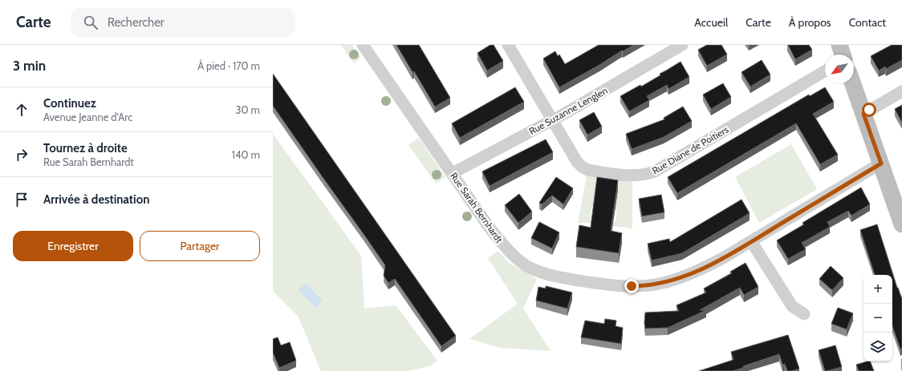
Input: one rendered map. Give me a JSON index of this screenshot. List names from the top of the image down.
{
  "streets": {
    "street": ["Rue Suzanne Lenglen", "Rue Diane de Poitiers", "Rue Sarah Bernhardt"]
  },
  "crossings": [
    ["Rue Suzanne Lenglen", "Rue Diane de Poitiers"],
    ["Rue Suzanne Lenglen", "Rue Sarah Bernhardt"]
  ],
  "north": "bottom left",
  "page": {
    "header": "Carte",
    "search": "Rechercher",
    "nav": [
      "Accueil",
      "Carte",
      "À propos",
      "Contact"
    ],
    "heading": ["3 min", "À pied · 170 m"],
    "list": [
      ["Continuez", "Avenue Jeanne d'Arc", "30 m"],
      ["Tournez à droite", "Rue Sarah Bernhardt", "140 m"],
      "Arrivée à destination"
    ],
    "buttons": ["Enregistrer", "Partager"],
    "map_buttons": ["+", "−"]
  }
}
